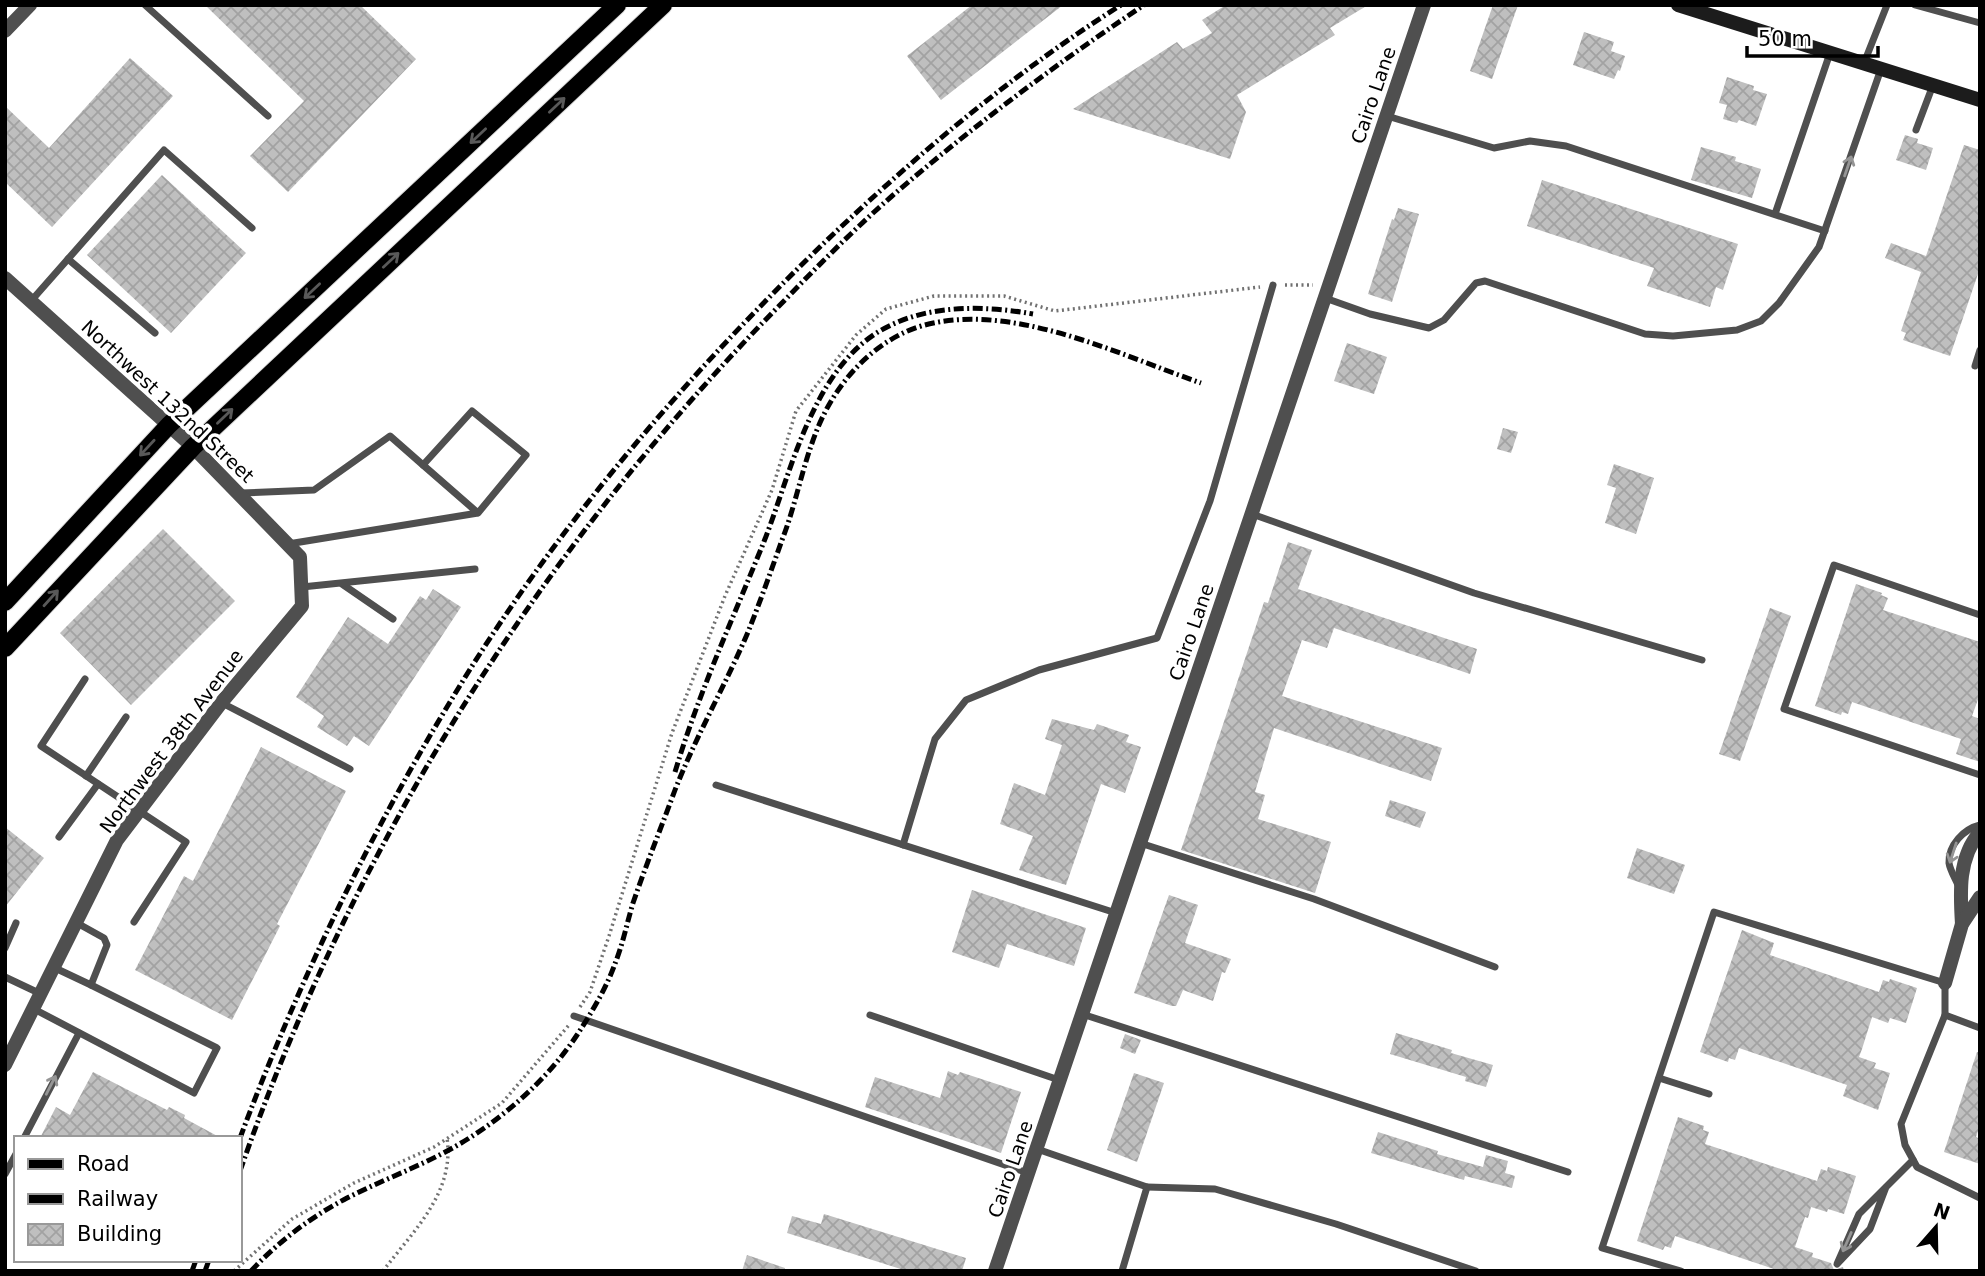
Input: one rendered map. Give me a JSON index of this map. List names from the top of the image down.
{
  "streets": {
    "street": ["Cairo Lane", "Northwest 132nd Street", "Northwest 38th Avenue"]
  },
  "crossings": [
    ["Northwest 132nd Street", "Northwest 38th Avenue"]
  ],
  "legend": ["Road", "Railway", "Building"],
  "scale_bar": "50 m",
  "north": "top"
}
